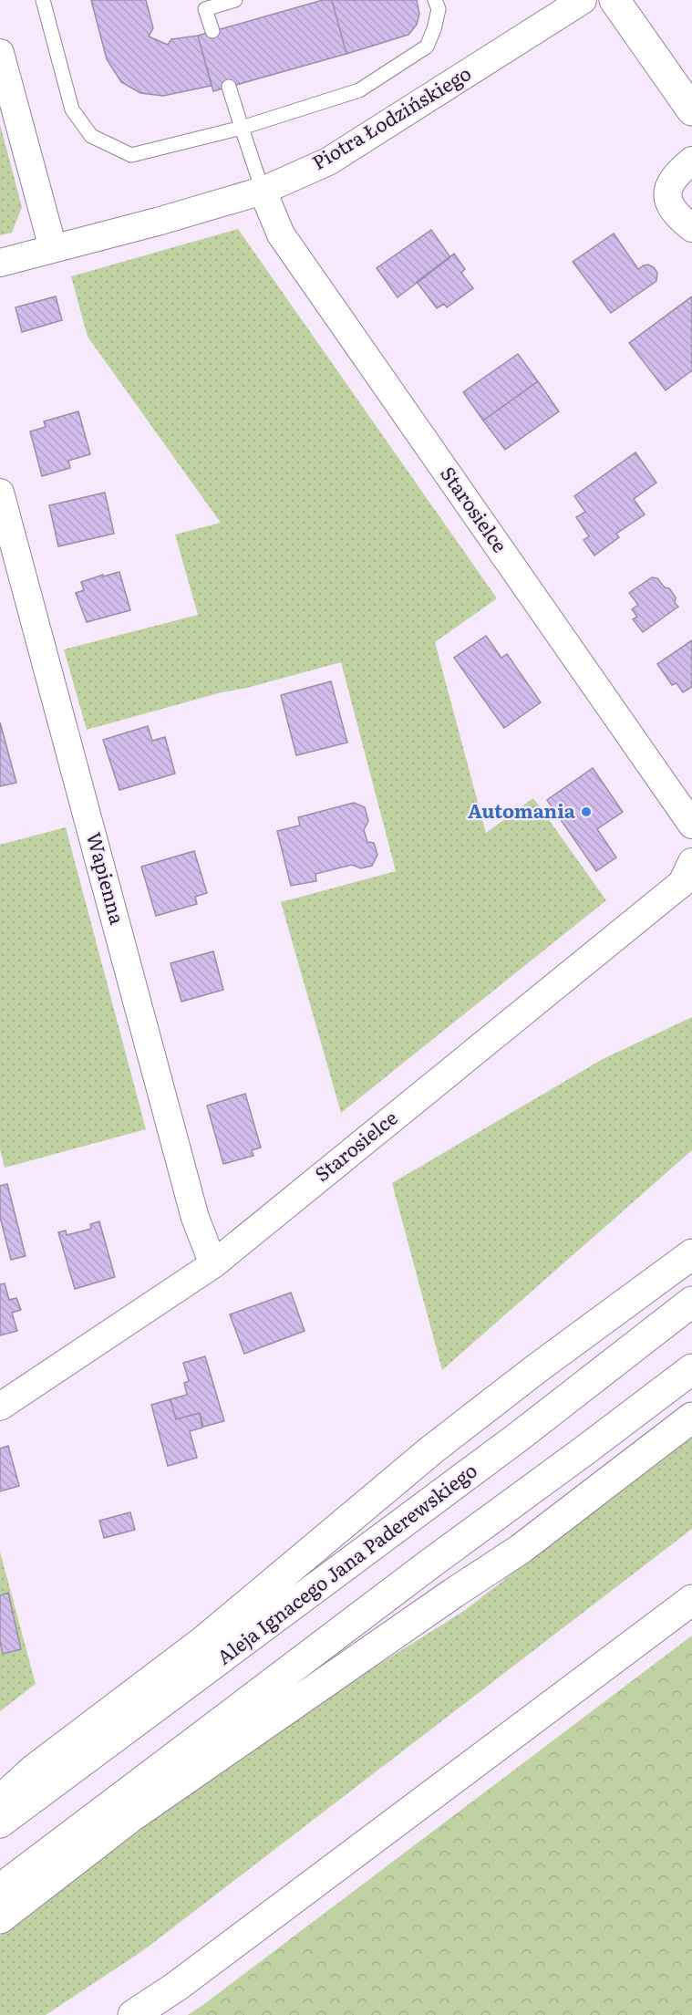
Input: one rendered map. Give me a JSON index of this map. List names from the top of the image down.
{
  "streets": {
    "main road": ["Aleja Ignacego Jana Paderewskiego"],
    "street": ["Piotra Łodzińskiego", "Starosielce", "Wapienna"]
  },
  "crossings": [
    ["Piotra Łodzińskiego", "Starosielce"],
    ["Starosielce", "Wapienna"]
  ],
  "places": ["Automania"]
}
